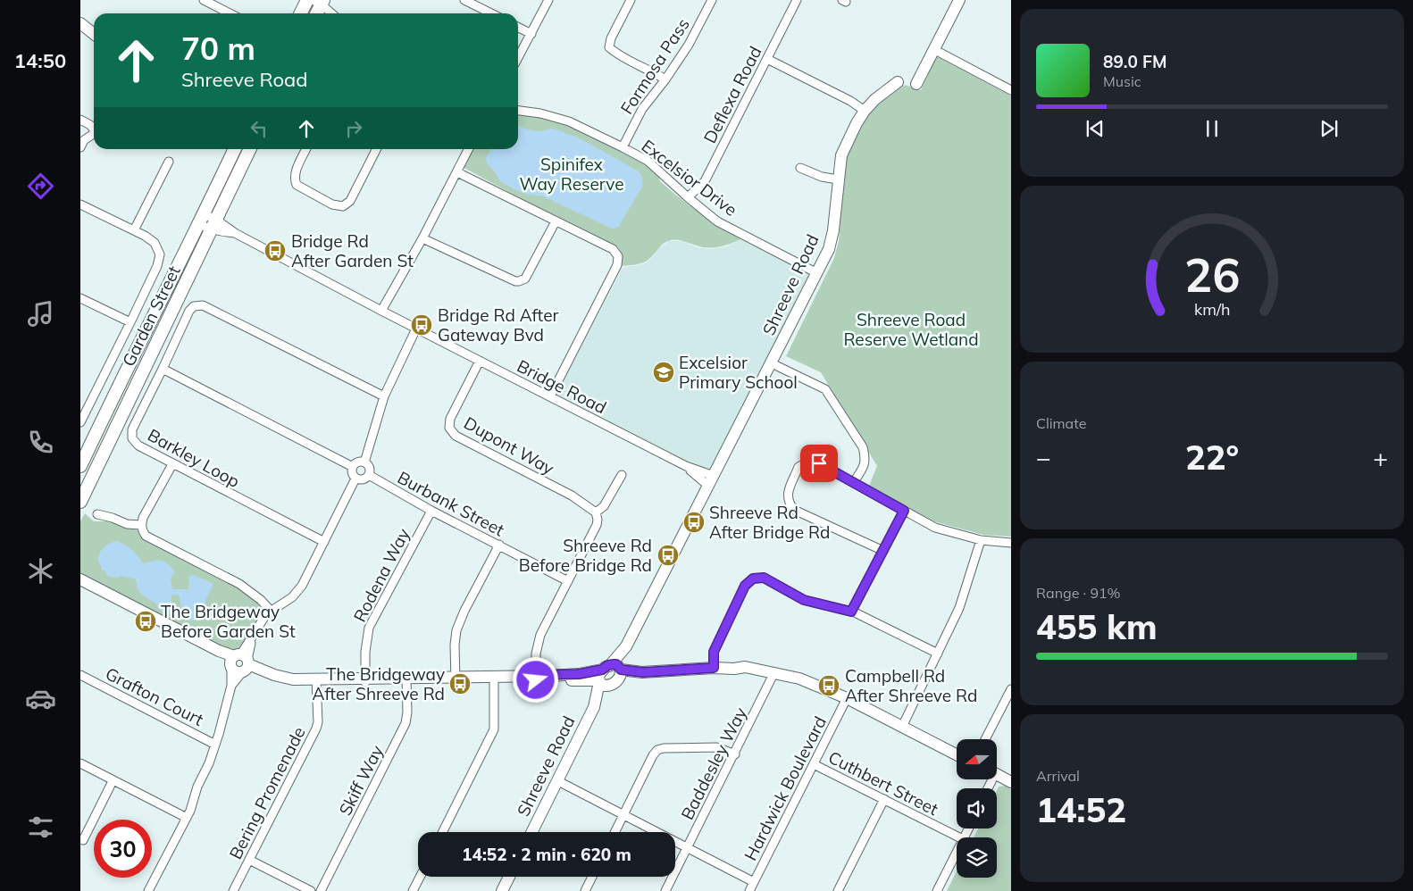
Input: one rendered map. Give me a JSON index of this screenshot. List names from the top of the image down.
{
  "streets": {
    "main road": ["Garden Street"],
    "street": [
      "Formosa Pass",
      "Deflexa Road",
      "Excelsior Drive",
      "Shreeve Road",
      "Bridge Road",
      "Dupont Way",
      "Barkley Loop",
      "Burbank Street",
      "Rodena Way",
      "Grafton Court",
      "Baddesley Way",
      "Skiff Way",
      "Cuthbert Street",
      "Hardwick Boulevard",
      "Bering Promenade"
    ]
  },
  "crossings": [
    ["Formosa Pass", "Excelsior Drive"],
    ["Deflexa Road", "Excelsior Drive"],
    ["Excelsior Drive", "Shreeve Road"],
    ["Shreeve Road", "Bridge Road"],
    ["Garden Street", "Bridge Road"],
    ["Bridge Road", "Dupont Way"],
    ["Burbank Street", "Rodena Way"],
    ["Cuthbert Street", "Hardwick Boulevard"]
  ],
  "parks": ["Spinifex Way Reserve", "Shreeve Road Reserve Wetland"],
  "places": {
    "bus stop": [
      "Bridge Rd After Garden St",
      "Bridge Rd After Gateway Bvd",
      "Shreeve Rd After Bridge Rd",
      "Shreeve Rd Before Bridge Rd",
      "The Bridgeway Before Garden St",
      "The Bridgeway After Shreeve Rd",
      "Campbell Rd After Shreeve Rd"
    ],
    "school or university": ["Excelsior Primary School"]
  },
  "north": "left",
  "page": {
    "tabs": "14:50",
    "turn": ["70 m", "Shreeve Road"],
    "song": ["89.0 FM", "Music"],
    "tile": [
      "Climate",
      ["Range · 91%", "455 km"],
      ["Arrival", "14:52"]
    ],
    "heat": ["−", "22°", "+"],
    "limit": "30",
    "trip": "14:52 · 2 min · 620 m",
    "gauge": ["26", "km/h"]
  }
}
